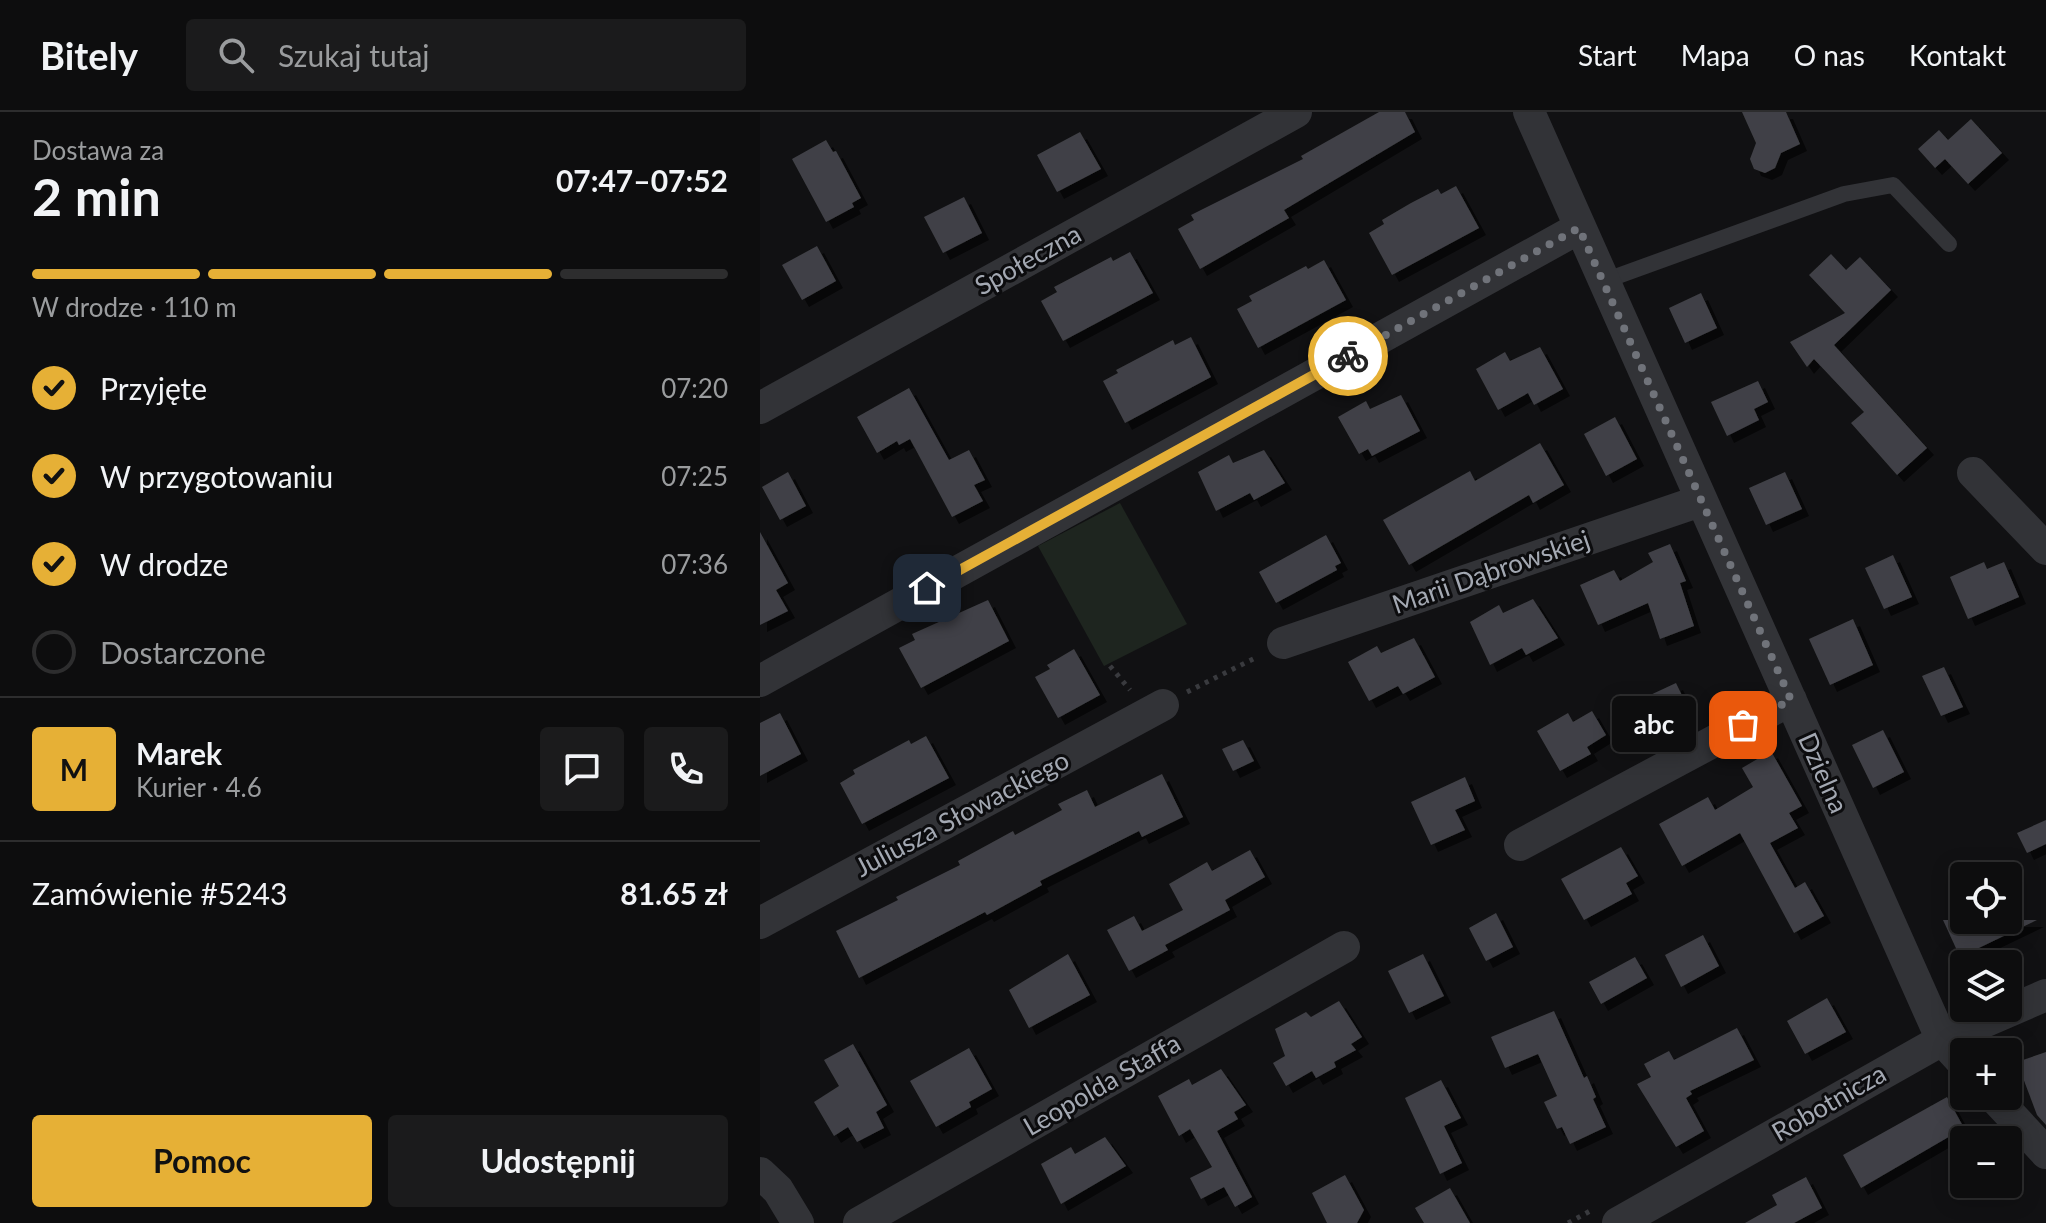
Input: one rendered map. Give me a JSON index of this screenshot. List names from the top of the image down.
{
  "streets": {
    "street": [
      "Społeczna",
      "Marii Dąbrowskiej",
      "Dzielna",
      "Juliusza Słowackiego",
      "Leopolda Staffa",
      "Robotnicza"
    ]
  },
  "crossings": [
    ["Marii Dąbrowskiej", "Dzielna"],
    ["Dzielna", "Robotnicza"]
  ],
  "places": ["abc"],
  "page": {
    "header": "Bitely",
    "search": "Szukaj tutaj",
    "nav": [
      "Start",
      "Mapa",
      "O nas",
      "Kontakt"
    ],
    "heading": ["2 min", "Dostawa za", "07:47–07:52"],
    "panel": [
      "Marek",
      "Kurier · 4.6",
      "Zamówienie #5243",
      "81.65 zł"
    ],
    "bar": "W drodze · 110 m",
    "list": [
      ["Przyjęte", "07:20"],
      ["W przygotowaniu", "07:25"],
      ["W drodze", "07:36"],
      "Dostarczone"
    ],
    "bubble": "abc",
    "round": "M",
    "map_buttons": ["+", "−"],
    "buttons": ["Pomoc", "Udostępnij"]
  }
}
